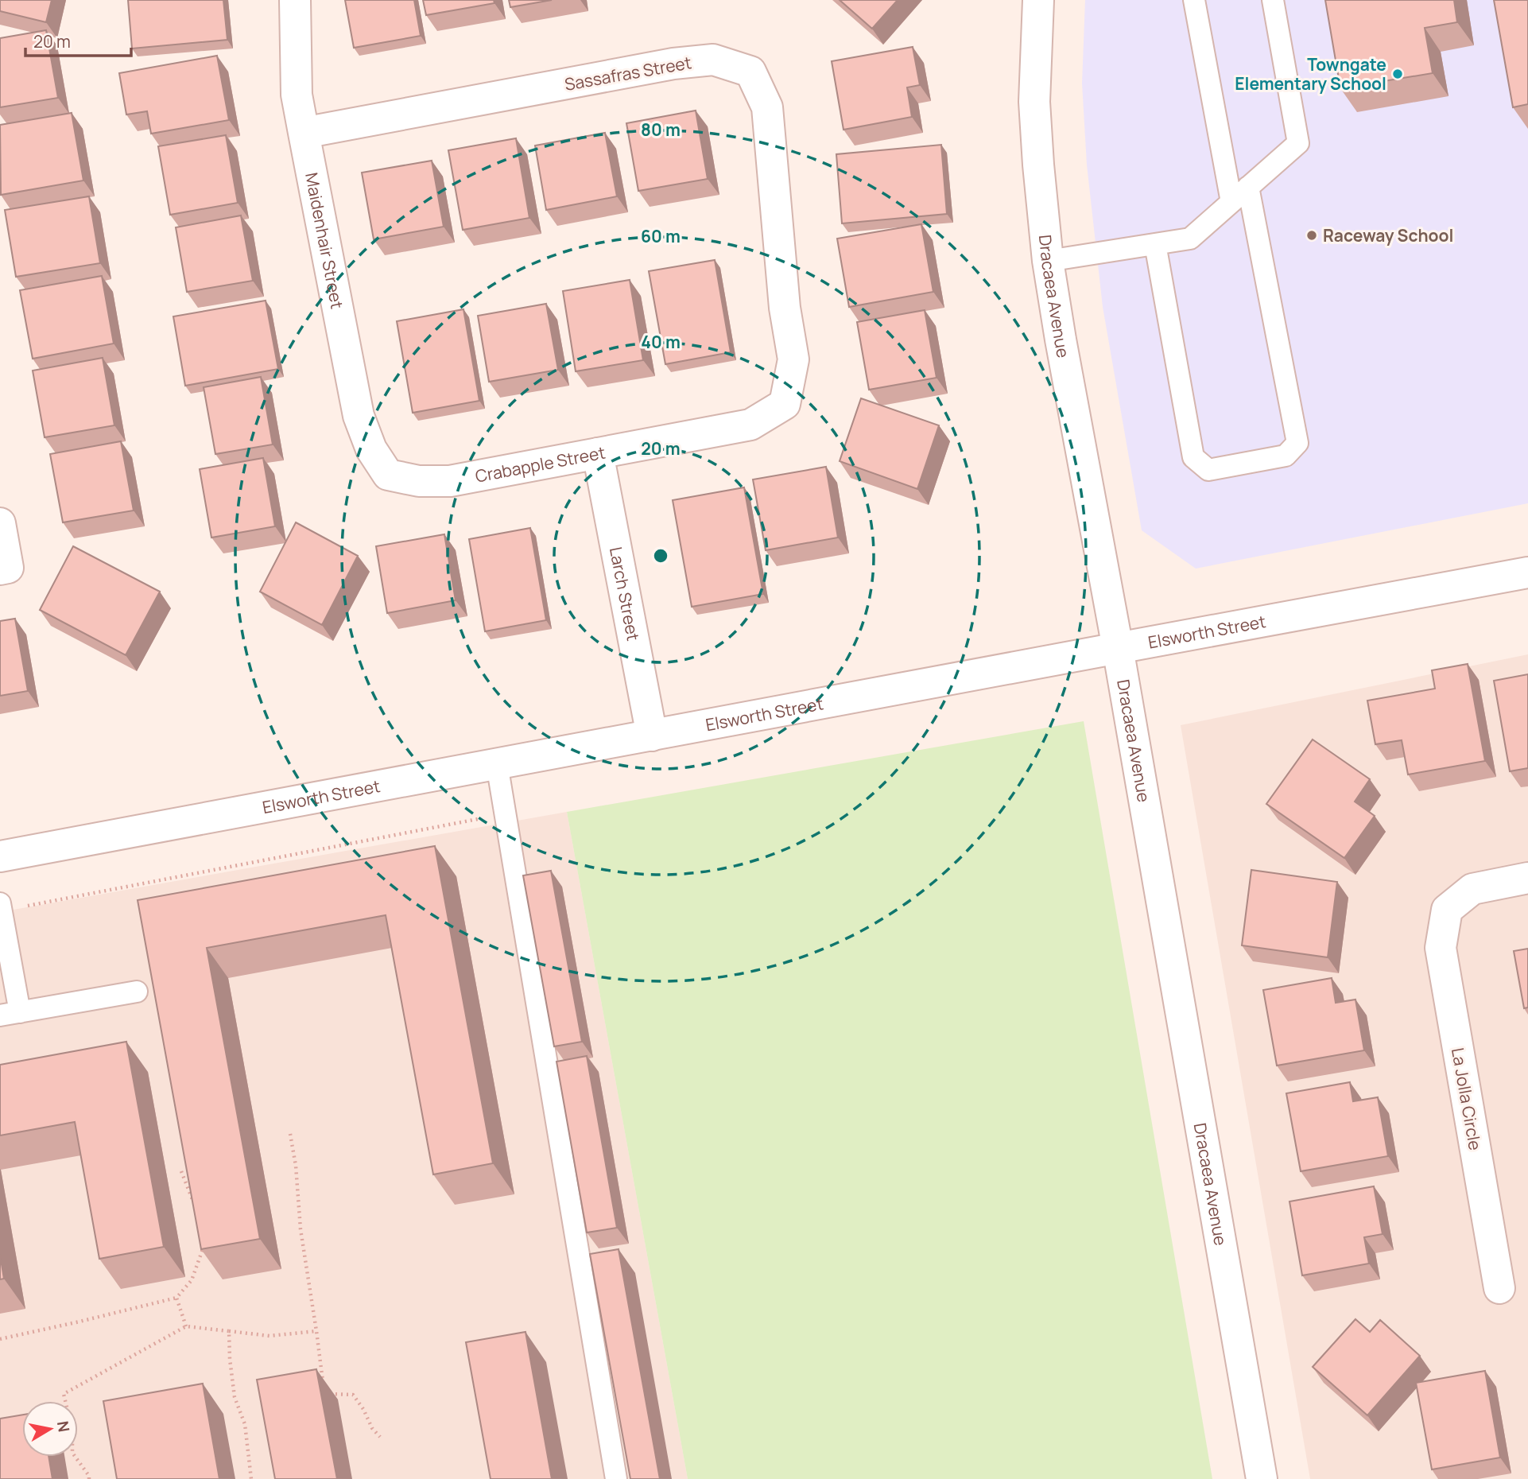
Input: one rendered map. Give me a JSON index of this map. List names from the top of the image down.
{
  "streets": {
    "street": [
      "Sassafras Street",
      "Maidenhair Street",
      "Dracaea Avenue",
      "Crabapple Street",
      "Larch Street",
      "Elsworth Street",
      "La Jolla Circle"
    ]
  },
  "crossings": [
    ["Sassafras Street", "Maidenhair Street"],
    ["Sassafras Street", "Crabapple Street"],
    ["Maidenhair Street", "Crabapple Street"],
    ["Dracaea Avenue", "Elsworth Street"],
    ["Crabapple Street", "Larch Street"],
    ["Larch Street", "Elsworth Street"]
  ],
  "places": ["Towngate Elementary School", "Raceway School"],
  "scale_bar": "20 m",
  "north": "right",
  "rings": [
    "80 m",
    "60 m",
    "40 m",
    "20 m"
  ]
}
